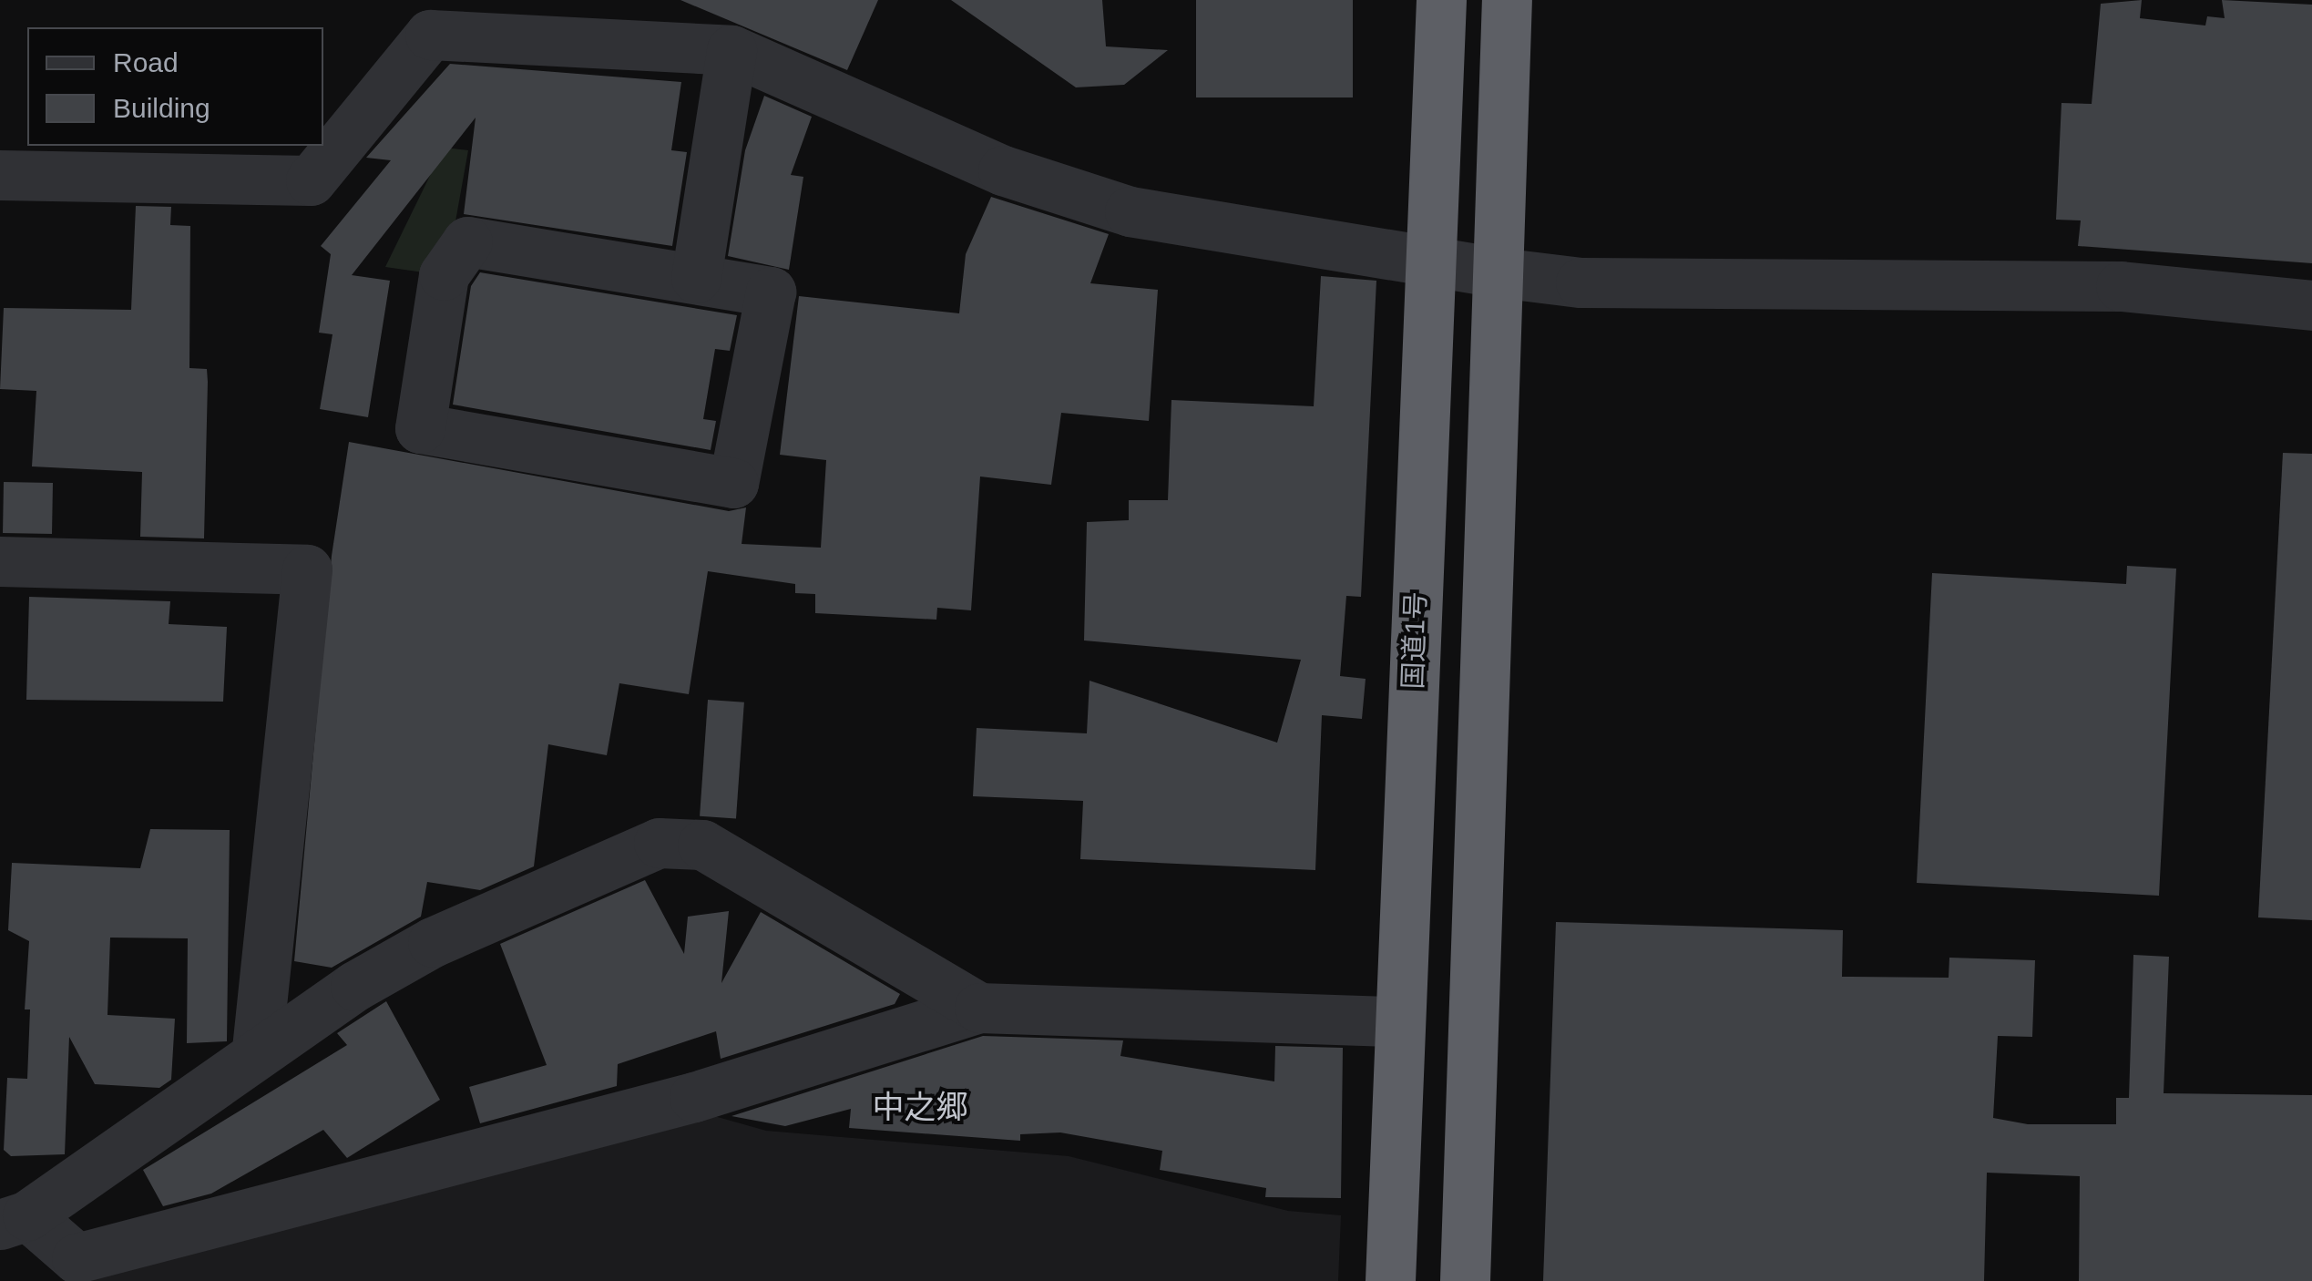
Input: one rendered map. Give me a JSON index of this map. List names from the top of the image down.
{
  "streets": {
    "highway": ["国道1号"]
  },
  "districts": ["中之郷"],
  "legend": ["Road", "Building"]
}
